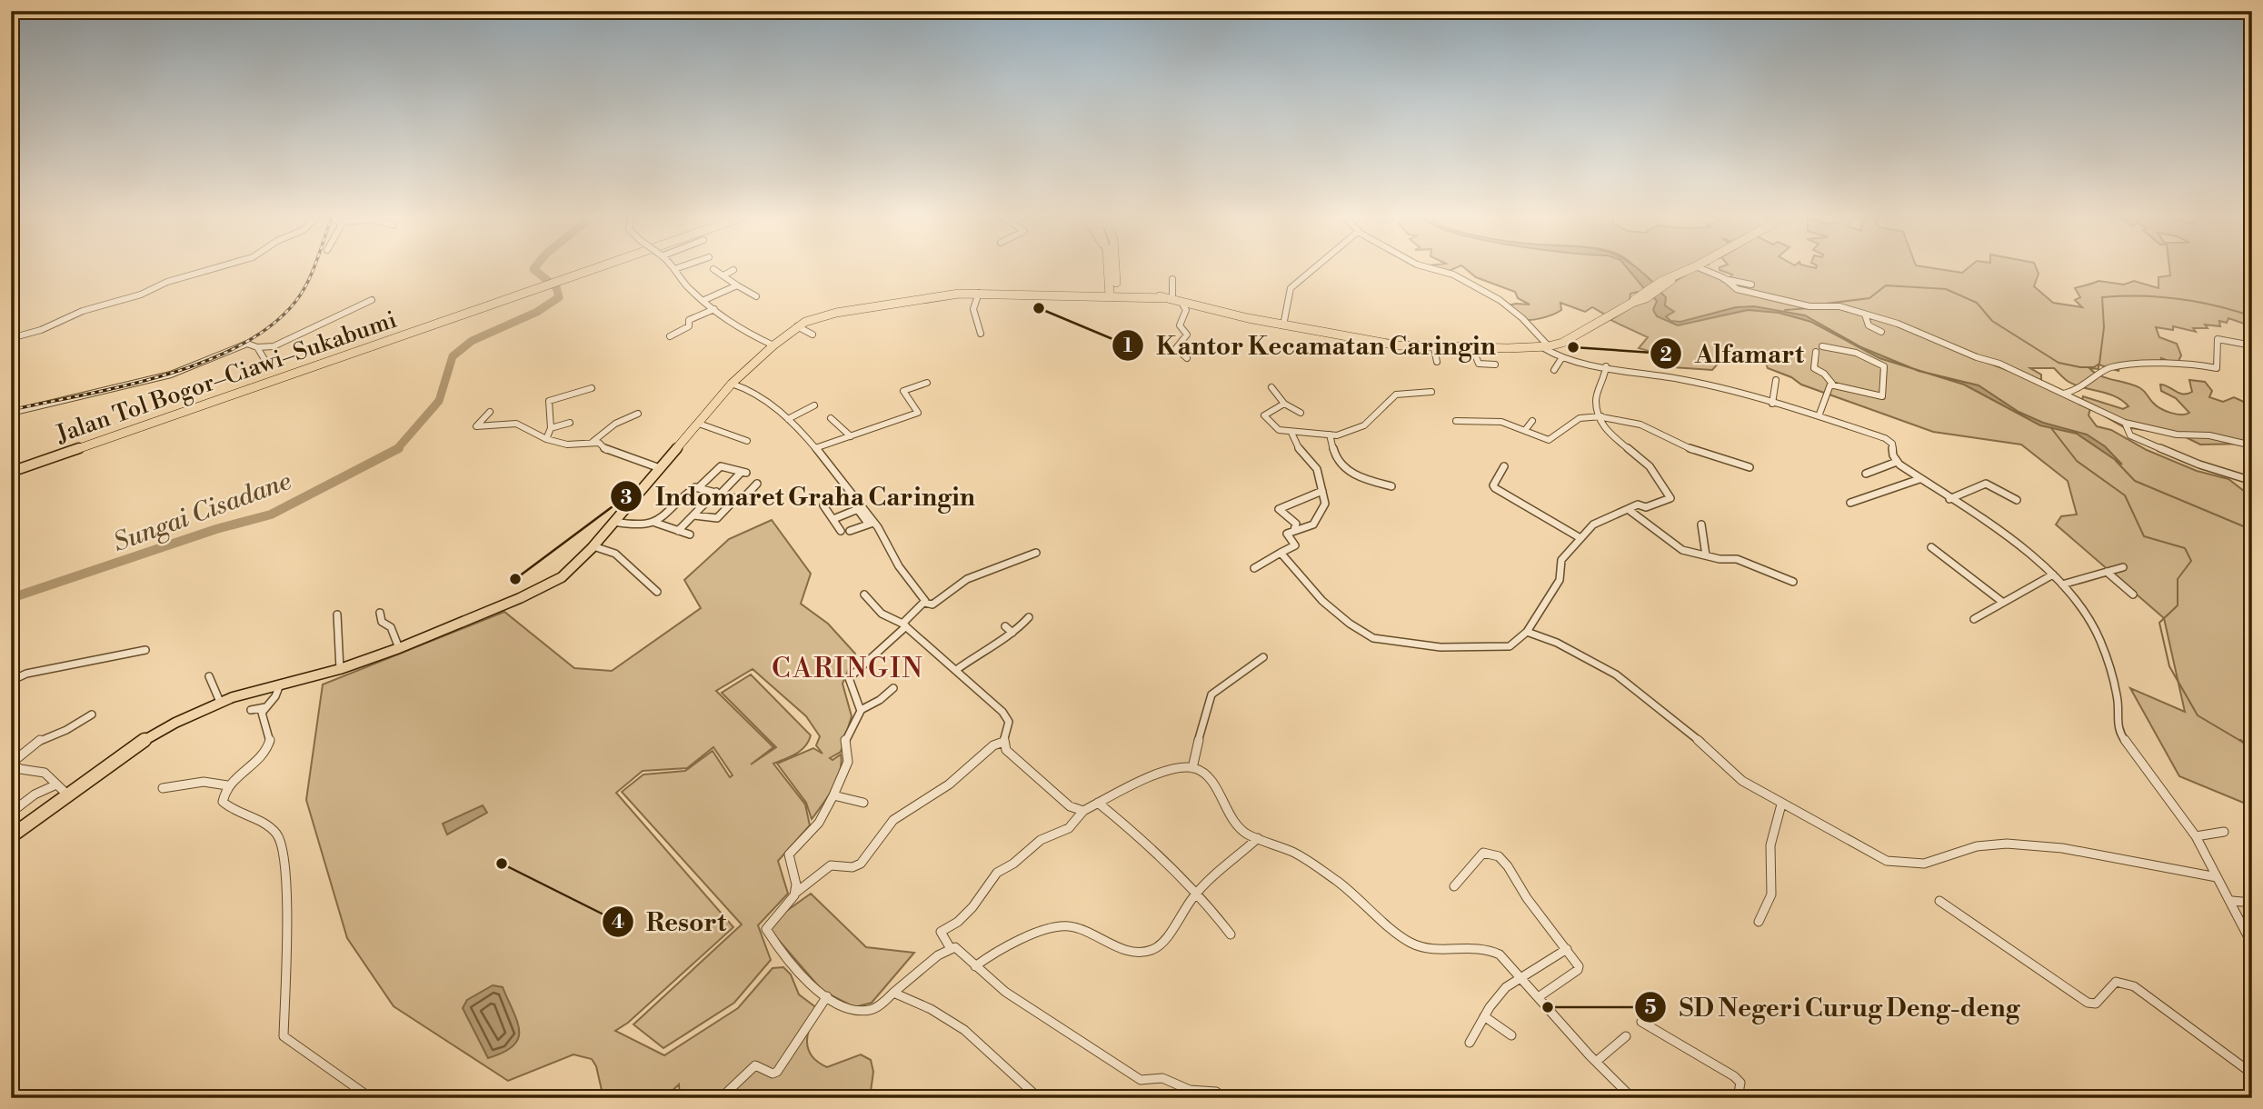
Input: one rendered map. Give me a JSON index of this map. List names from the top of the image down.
{
  "streets": {
    "highway": ["Jalan Tol Bogor–Ciawi–Sukabumi"]
  },
  "districts": ["CARINGIN"],
  "water": ["Sungai Cisadane"],
  "places": [
    "Kantor Kecamatan Caringin",
    "Alfamart",
    "Indomaret Graha Caringin",
    "Resort",
    "SD Negeri Curug Deng-deng"
  ]
}
